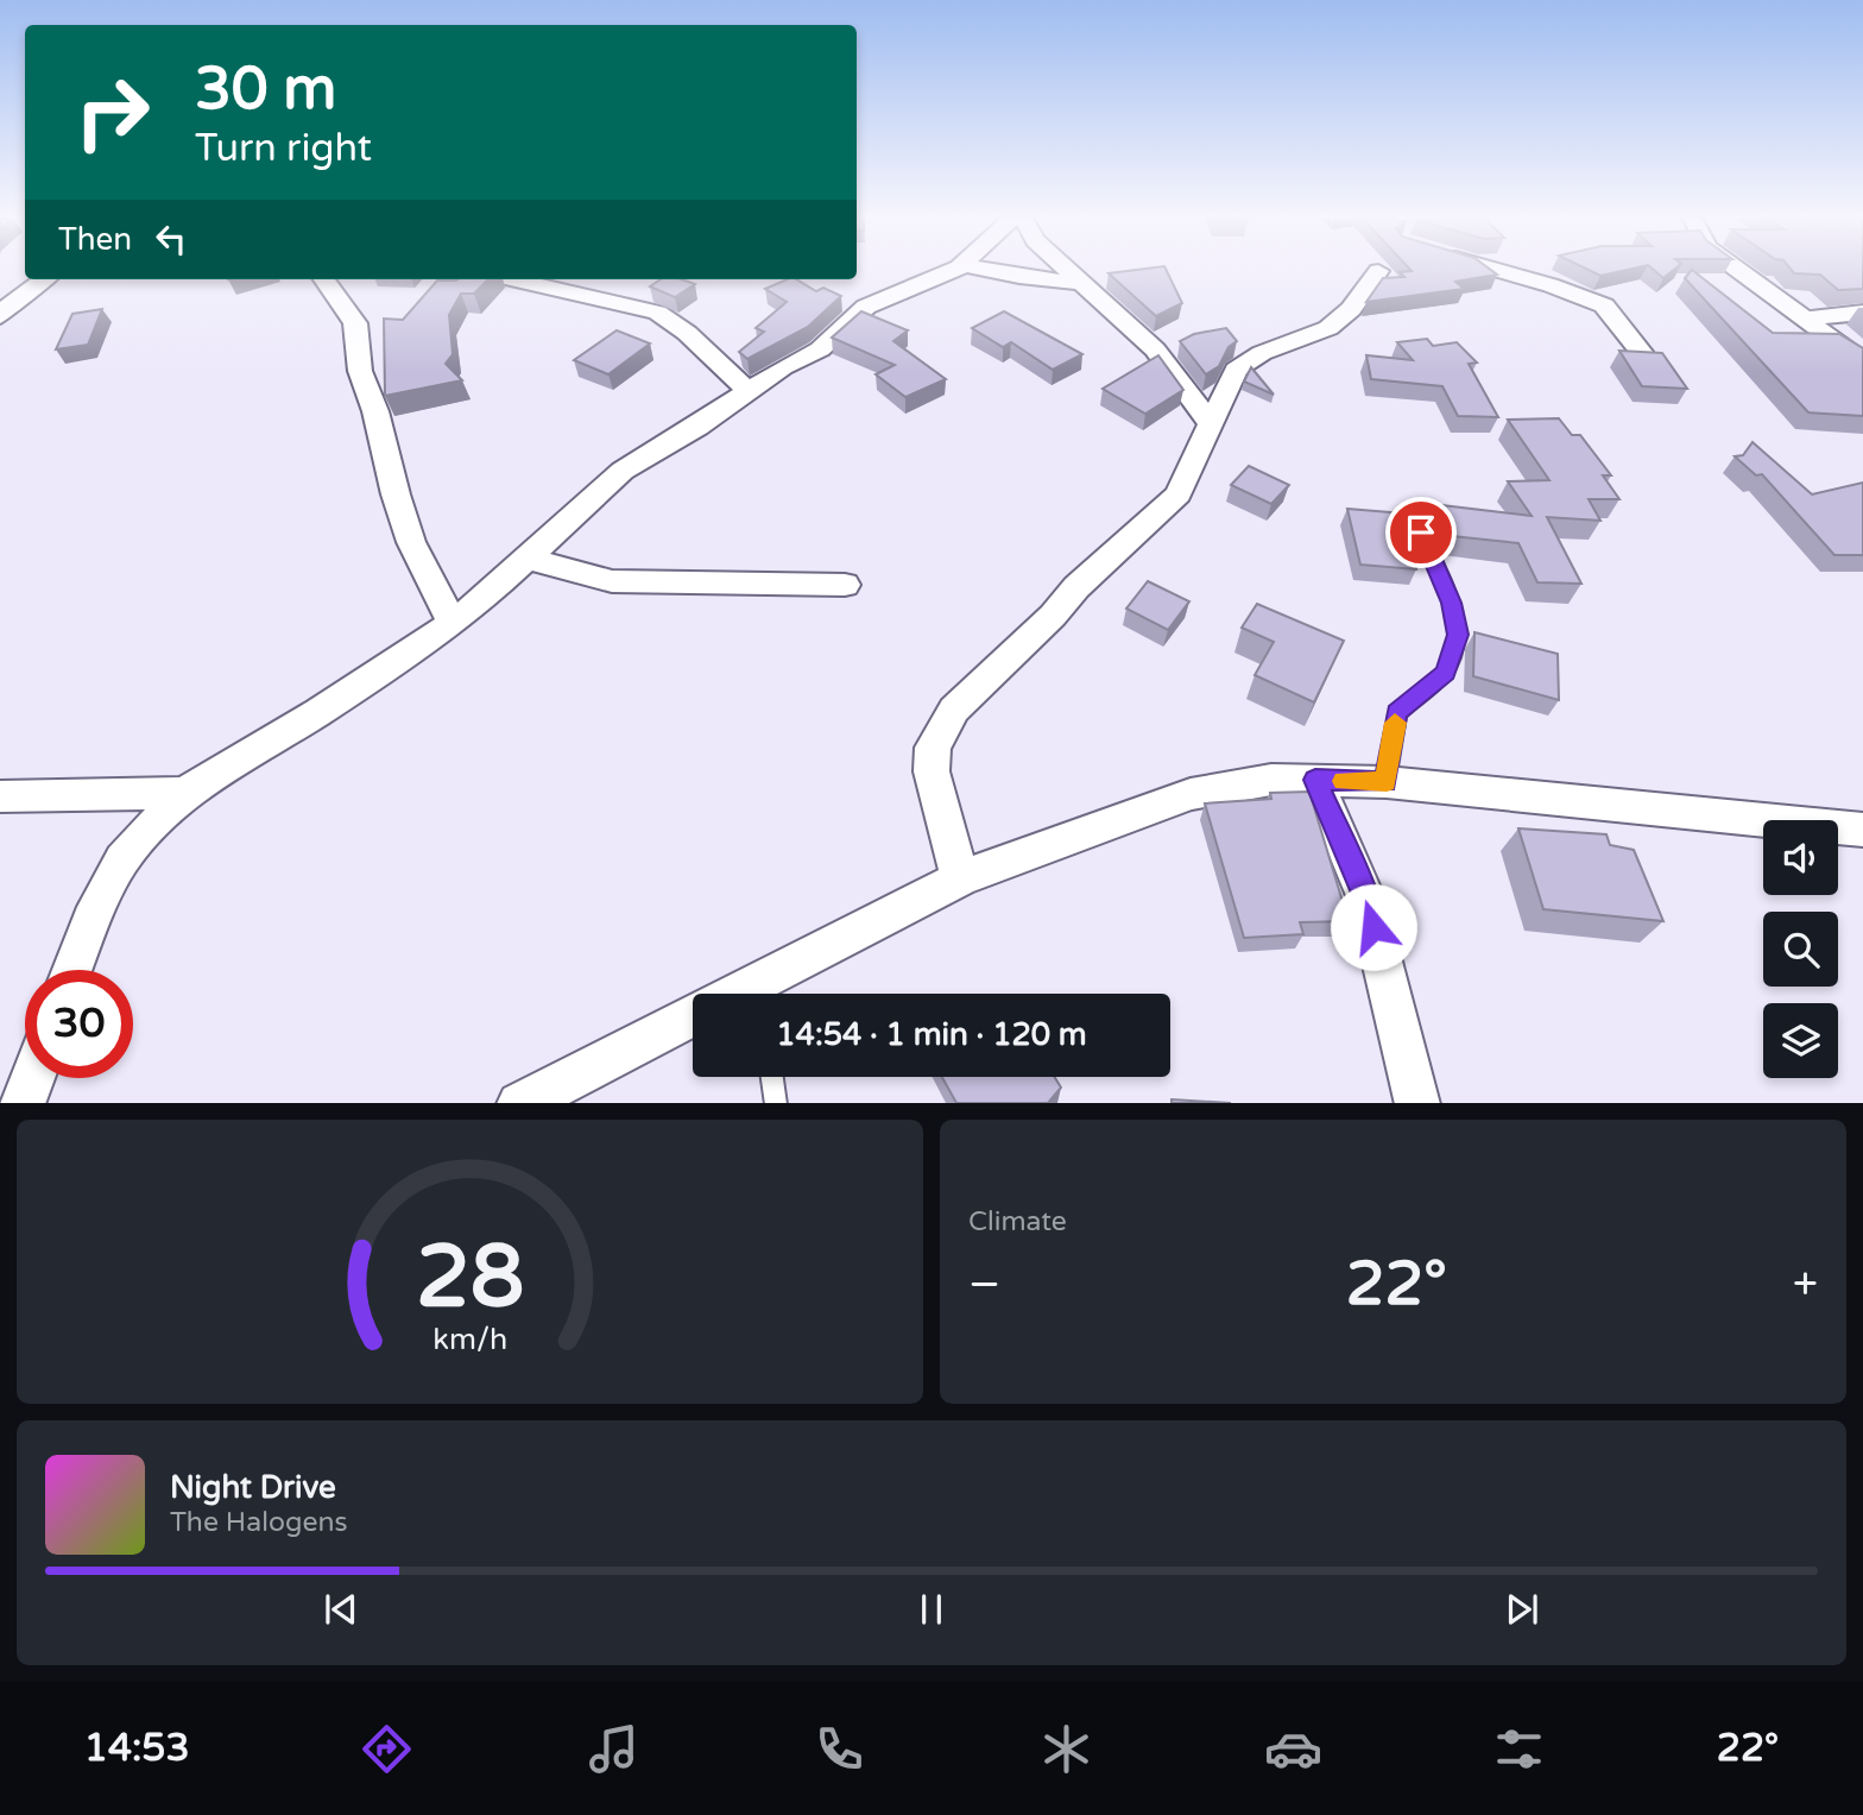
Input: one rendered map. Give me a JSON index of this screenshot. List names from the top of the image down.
{
  "page": {
    "turn": ["30 m", "Turn right"],
    "then": "Then",
    "limit": "30",
    "trip": "14:54 · 1 min · 120 m",
    "tile": "Climate",
    "heat": ["−", "22°", "+"],
    "song": ["Night Drive", "The Halogens"],
    "tabs": ["14:53", "22°"],
    "gauge": ["28", "km/h"]
  }
}
